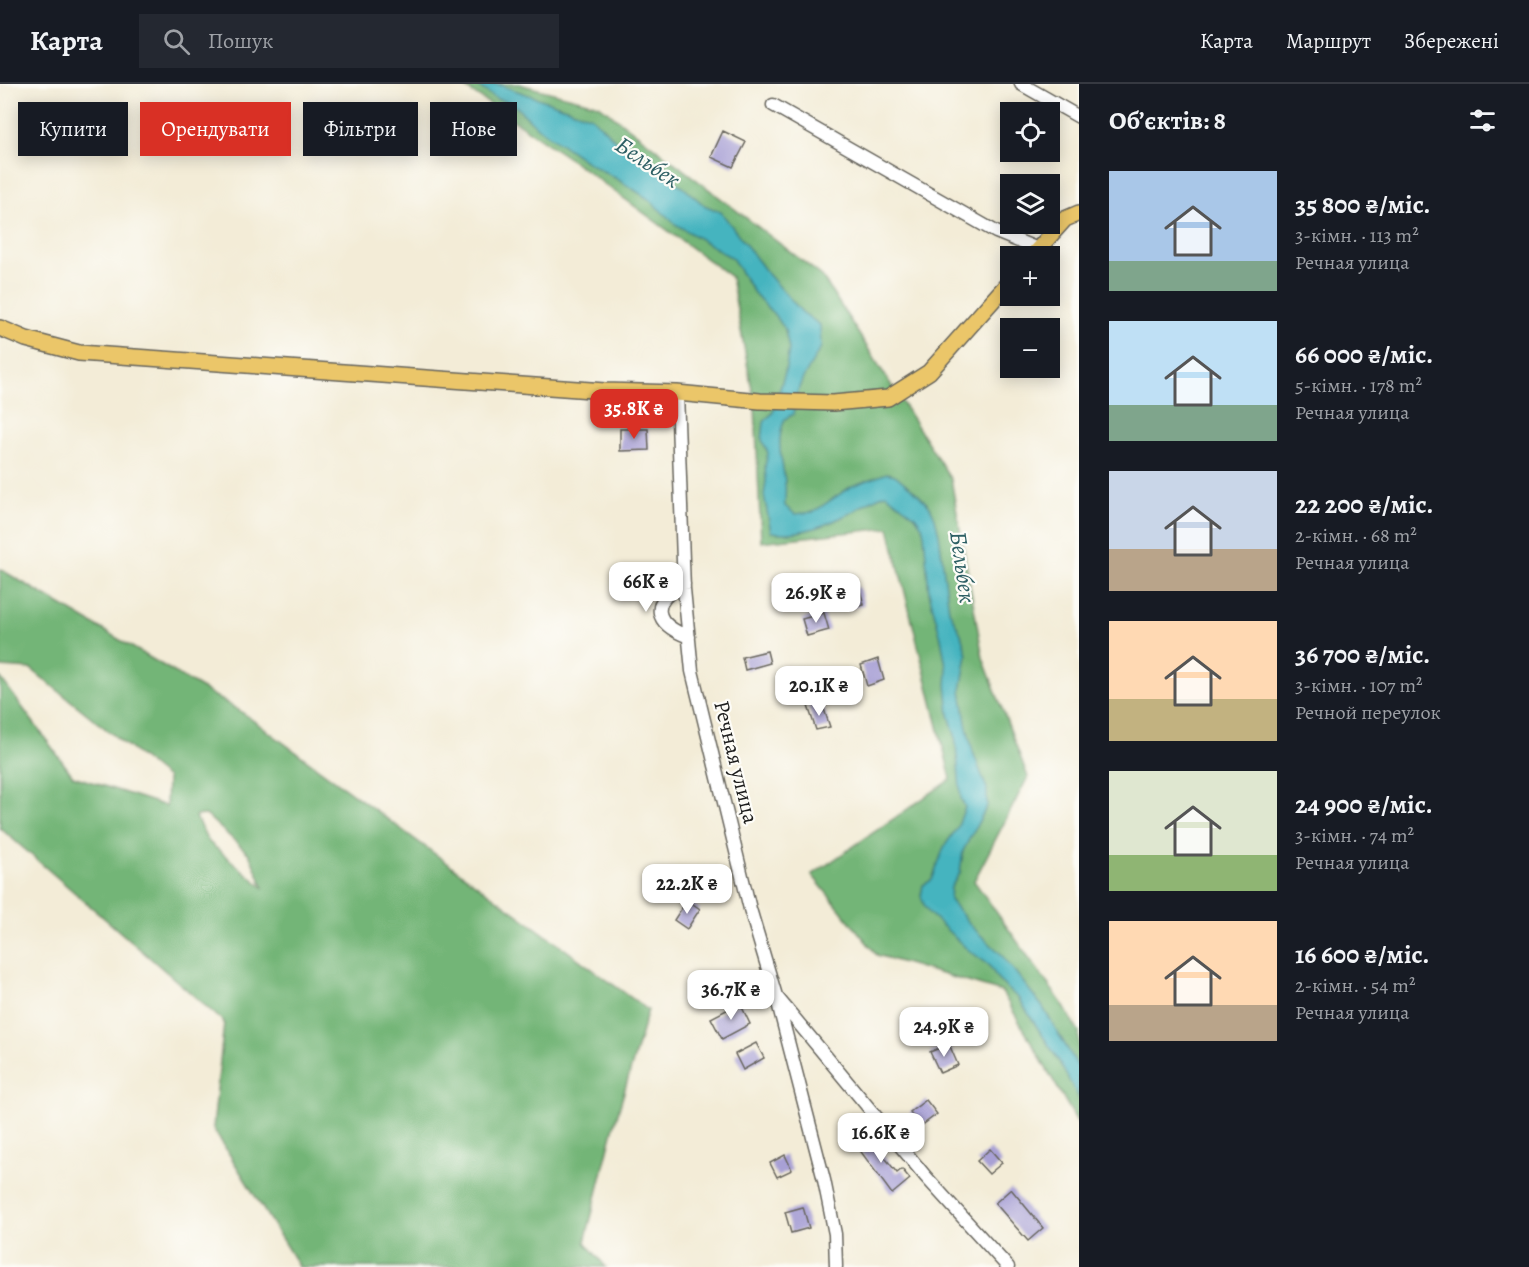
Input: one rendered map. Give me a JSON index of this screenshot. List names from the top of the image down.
{
  "streets": {
    "street": ["Речная улица"]
  },
  "water": ["Бельбек"],
  "page": {
    "header": "Карта",
    "search": "Пошук",
    "nav": ["Карта", "Маршрут", "Збережені"],
    "heading": "Об’єктів: 8",
    "map_buttons": ["+", "−"],
    "chip": [
      "Купити",
      "Орендувати",
      "Фільтри",
      "Нове"
    ],
    "list": [
      {
        "name": "35 800 ₴/міс.",
        "note": "3-кімн. · 113 m² · Речная улица"
      },
      {
        "name": "66 000 ₴/міс.",
        "note": "5-кімн. · 178 m² · Речная улица"
      },
      {
        "name": "22 200 ₴/міс.",
        "note": "2-кімн. · 68 m² · Речная улица"
      },
      {
        "name": "36 700 ₴/міс.",
        "note": "3-кімн. · 107 m² · Речной переулок"
      },
      {
        "name": "24 900 ₴/міс.",
        "note": "3-кімн. · 74 m² · Речная улица"
      },
      {
        "name": "16 600 ₴/міс.",
        "note": "2-кімн. · 54 m² · Речная улица"
      }
    ],
    "price": [
      "35.8K ₴",
      "66K ₴",
      "26.9K ₴",
      "20.1K ₴",
      "22.2K ₴",
      "36.7K ₴",
      "24.9K ₴",
      "16.6K ₴"
    ]
  }
}
